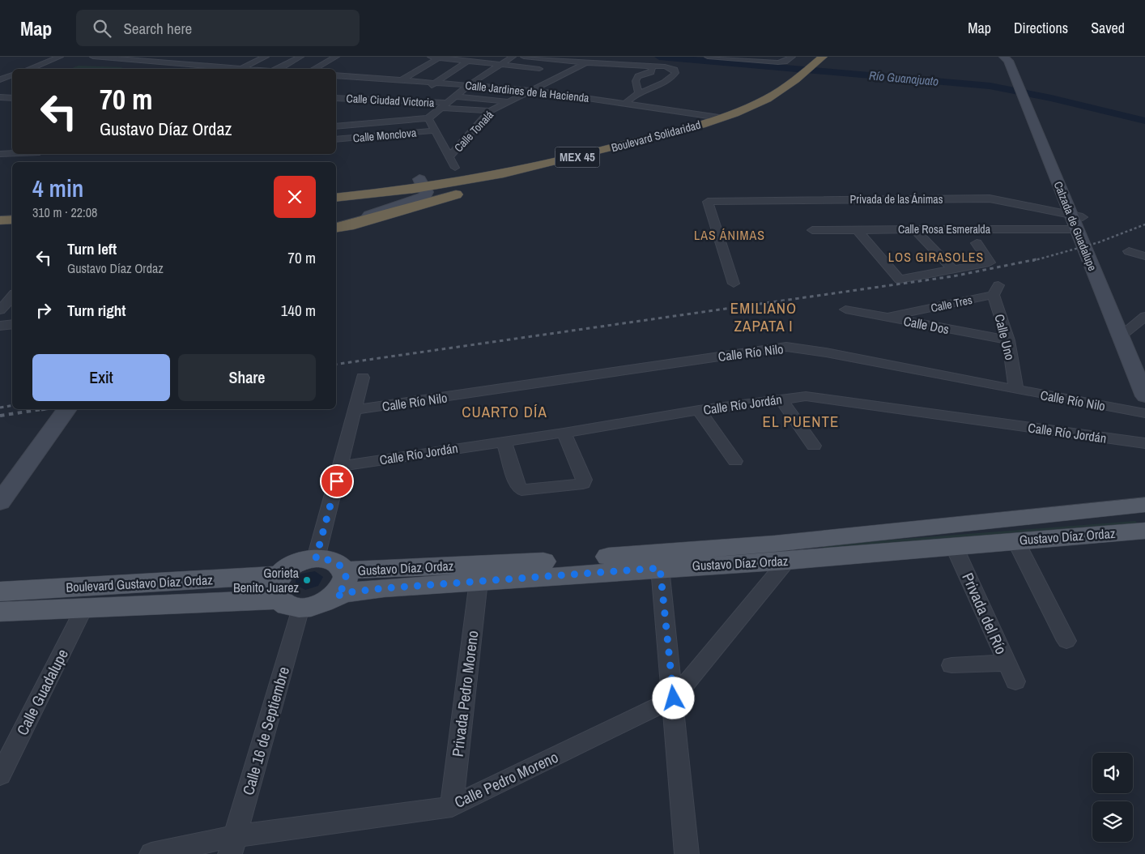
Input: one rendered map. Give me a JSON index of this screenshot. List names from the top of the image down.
{
  "streets": {
    "highway": ["Boulevard Solidaridad", "MEX 45"],
    "main road": ["Calzada de Guadalupe", "Gustavo Díaz Ordaz", "Boulevard Gustavo Díaz Ordaz"],
    "street": [
      "Calle Jardines de la Hacienda",
      "Calle Ciudad Victoria",
      "Calle Tonalá",
      "Calle Monclova",
      "Privada de las Ánimas",
      "Calle Rosa Esmeralda",
      "Calle Tres",
      "Calle Dos",
      "Calle Uno",
      "Calle Río Nilo",
      "Calle Río Jordán",
      "Privada del Río",
      "Calle Guadalupe",
      "Privada Pedro Moreno",
      "Calle 16 de Septiembre",
      "Calle Pedro Moreno"
    ]
  },
  "crossings": [
    ["Calle Jardines de la Hacienda", "Calle Tonalá"],
    ["Calle Jardines de la Hacienda", "Boulevard Solidaridad"],
    ["Calle Ciudad Victoria", "Calle Tonalá"],
    ["Privada de las Ánimas", "Calzada de Guadalupe"],
    ["Privada de las Ánimas", "Calle Rosa Esmeralda"],
    ["Calzada de Guadalupe", "Calle Rosa Esmeralda"],
    ["Calle Tres", "Calle Dos"],
    ["Calle Tres", "Calle Uno"],
    ["Calle Dos", "Calle Uno"],
    ["Calle Uno", "Calle Río Nilo"],
    ["Gustavo Díaz Ordaz", "Boulevard Gustavo Díaz Ordaz"],
    ["Gustavo Díaz Ordaz", "Privada del Río"],
    ["Gustavo Díaz Ordaz", "Privada Pedro Moreno"],
    ["Gustavo Díaz Ordaz", "Calle 16 de Septiembre"],
    ["Gustavo Díaz Ordaz", "Calle Pedro Moreno"],
    ["Boulevard Gustavo Díaz Ordaz", "Calle Guadalupe"],
    ["Boulevard Gustavo Díaz Ordaz", "Calle 16 de Septiembre"],
    ["Privada Pedro Moreno", "Calle Pedro Moreno"],
    ["Calle 16 de Septiembre", "Calle Pedro Moreno"]
  ],
  "districts": [
    "LAS ÁNIMAS",
    "LOS GIRASOLES",
    "EMILIANO ZAPATA I",
    "CUARTO DÍA",
    "EL PUENTE"
  ],
  "water": ["Río Guanajuato"],
  "places": ["Gorieta Benito Juarez"],
  "page": {
    "header": "Map",
    "search": "Search here",
    "nav": ["Map", "Directions", "Saved"],
    "turn": ["70 m", "Gustavo Díaz Ordaz"],
    "heading": ["4 min", "310 m · 22:08"],
    "list": [
      {
        "name": "Turn left",
        "note": "Gustavo Díaz Ordaz",
        "value": "70 m"
      },
      {
        "name": "Turn right",
        "value": "140 m"
      }
    ],
    "buttons": ["Exit", "Share"]
  }
}
